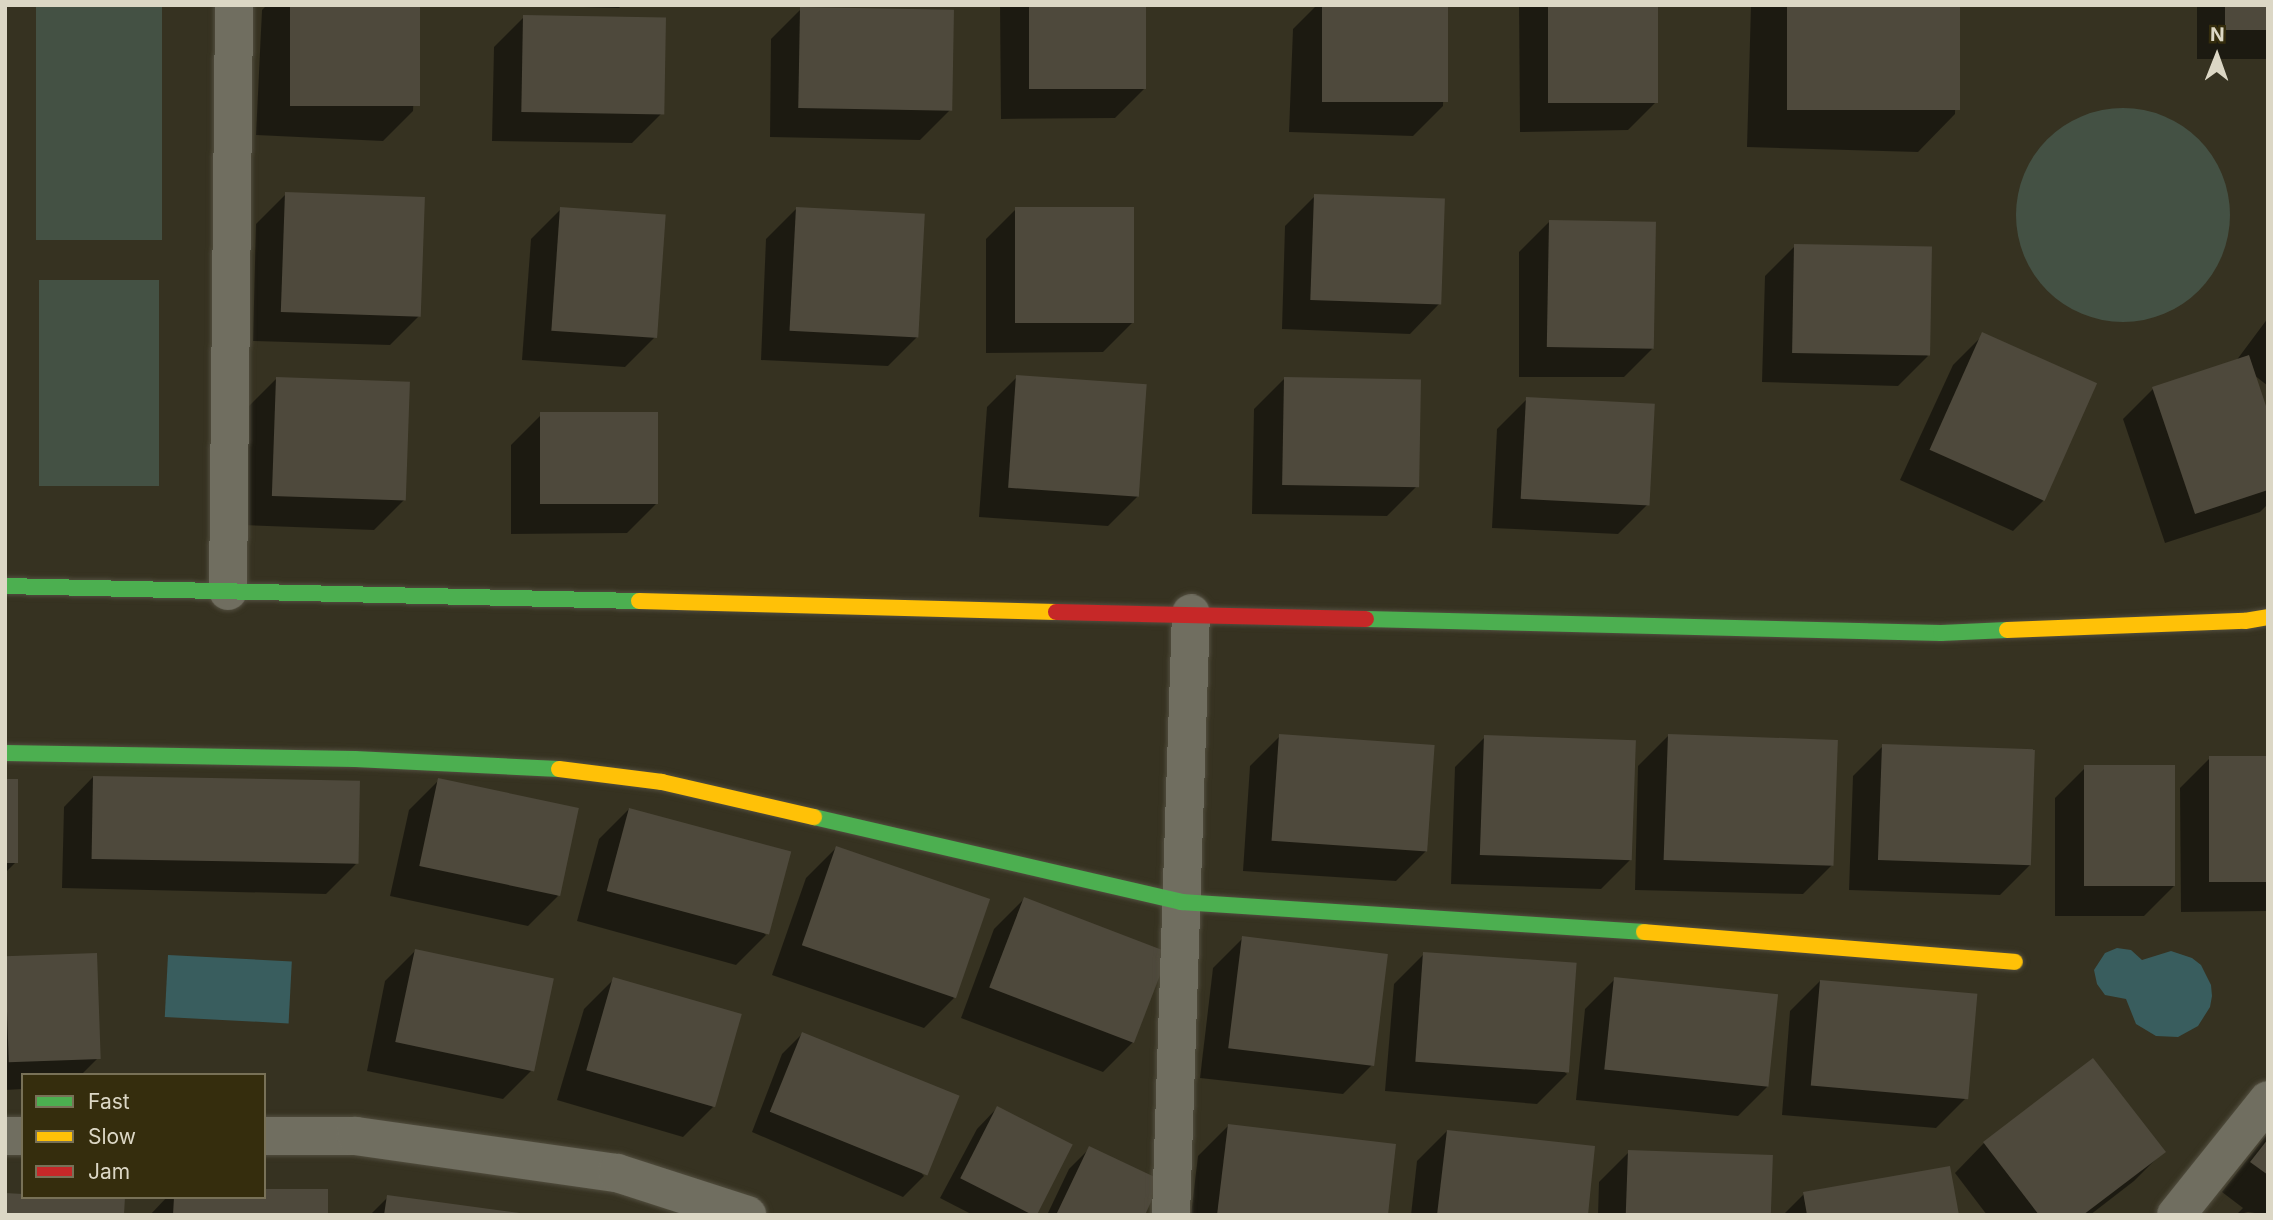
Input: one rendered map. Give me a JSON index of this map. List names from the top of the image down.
{
  "legend": ["Fast", "Slow", "Jam"],
  "north": "top"
}
